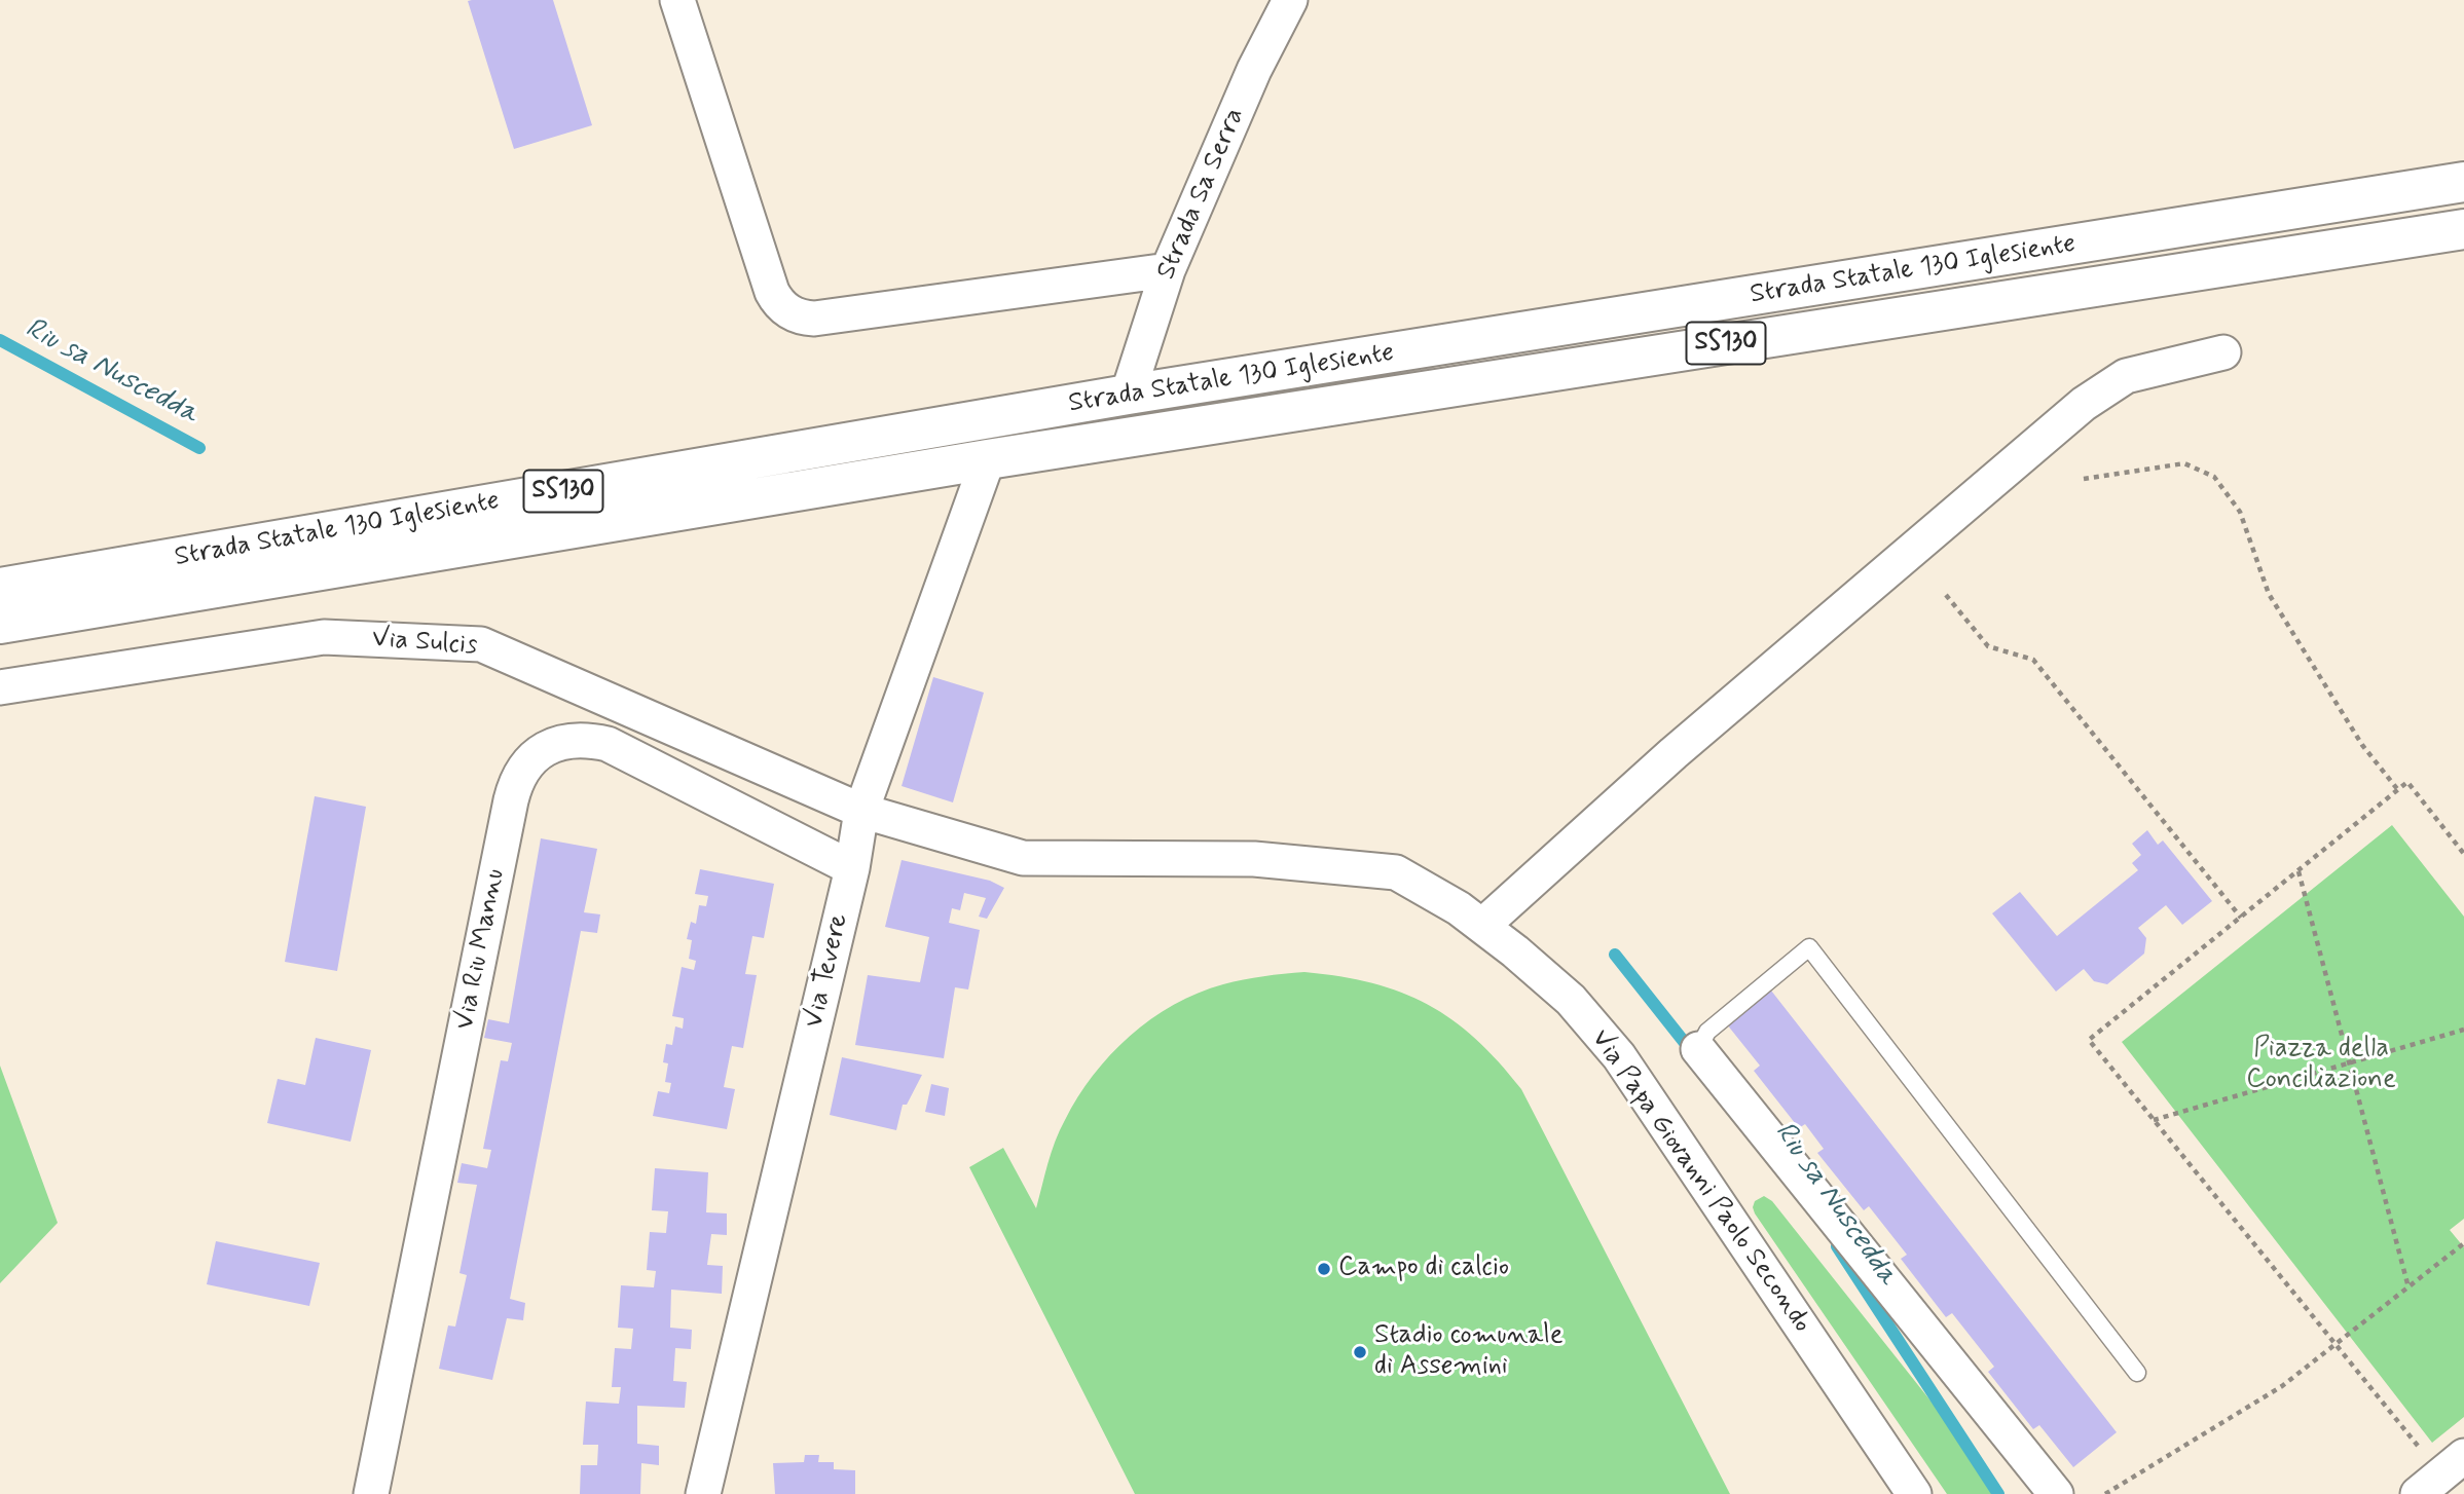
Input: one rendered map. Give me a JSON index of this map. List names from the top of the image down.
{
  "streets": {
    "main road": ["Strada Statale 130 Iglesiente", "SS130"],
    "street": [
      "Strada Sa Serra",
      "Via Sulcis",
      "Via Riu Mannu",
      "Via Tevere",
      "Via Papa Giovanni Paolo Secondo"
    ]
  },
  "crossings": [
    ["Strada Sa Serra", "Strada Statale 130 Iglesiente"],
    ["Strada Statale 130 Iglesiente", "Via Tevere"],
    ["Via Sulcis", "Via Tevere"],
    ["Via Sulcis", "Via Papa Giovanni Paolo Secondo"],
    ["Via Riu Mannu", "Via Tevere"],
    ["Via Tevere", "Via Papa Giovanni Paolo Secondo"]
  ],
  "water": ["Riu sa Nuscedda"],
  "parks": ["Piazza della Conciliazione"],
  "places": ["Campo di calcio", "Stadio comunale di Assemini"]
}
